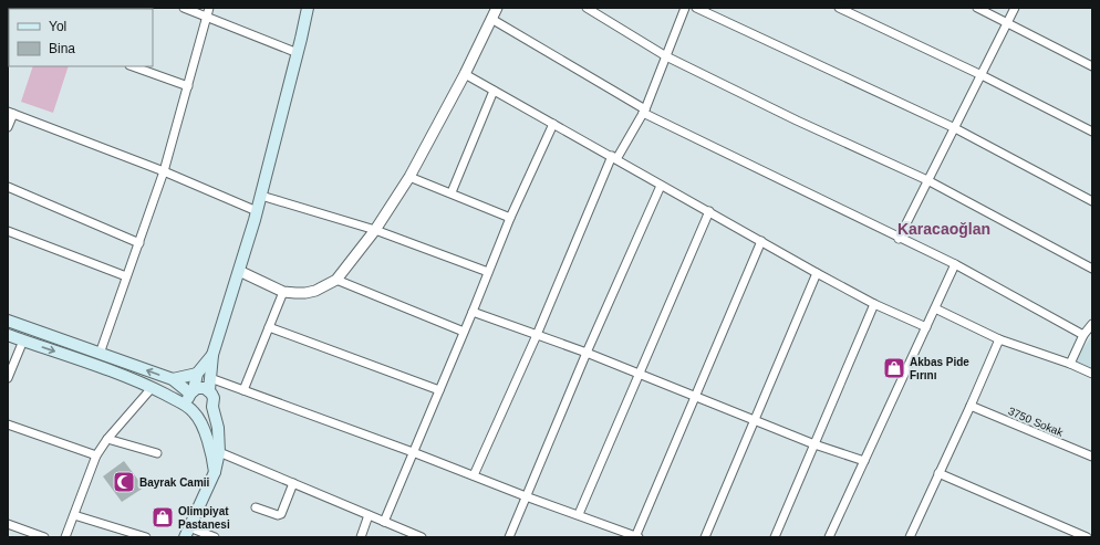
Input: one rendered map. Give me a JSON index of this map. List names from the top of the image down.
{
  "streets": {
    "street": ["3750 Sokak"]
  },
  "districts": ["Karacaoğlan"],
  "places": {
    "shop": ["Akbas Pide Fırını", "Olimpiyat Pastanesi"],
    "mosque": ["Bayrak Camii"]
  },
  "legend": ["Yol", "Bina"]
}
